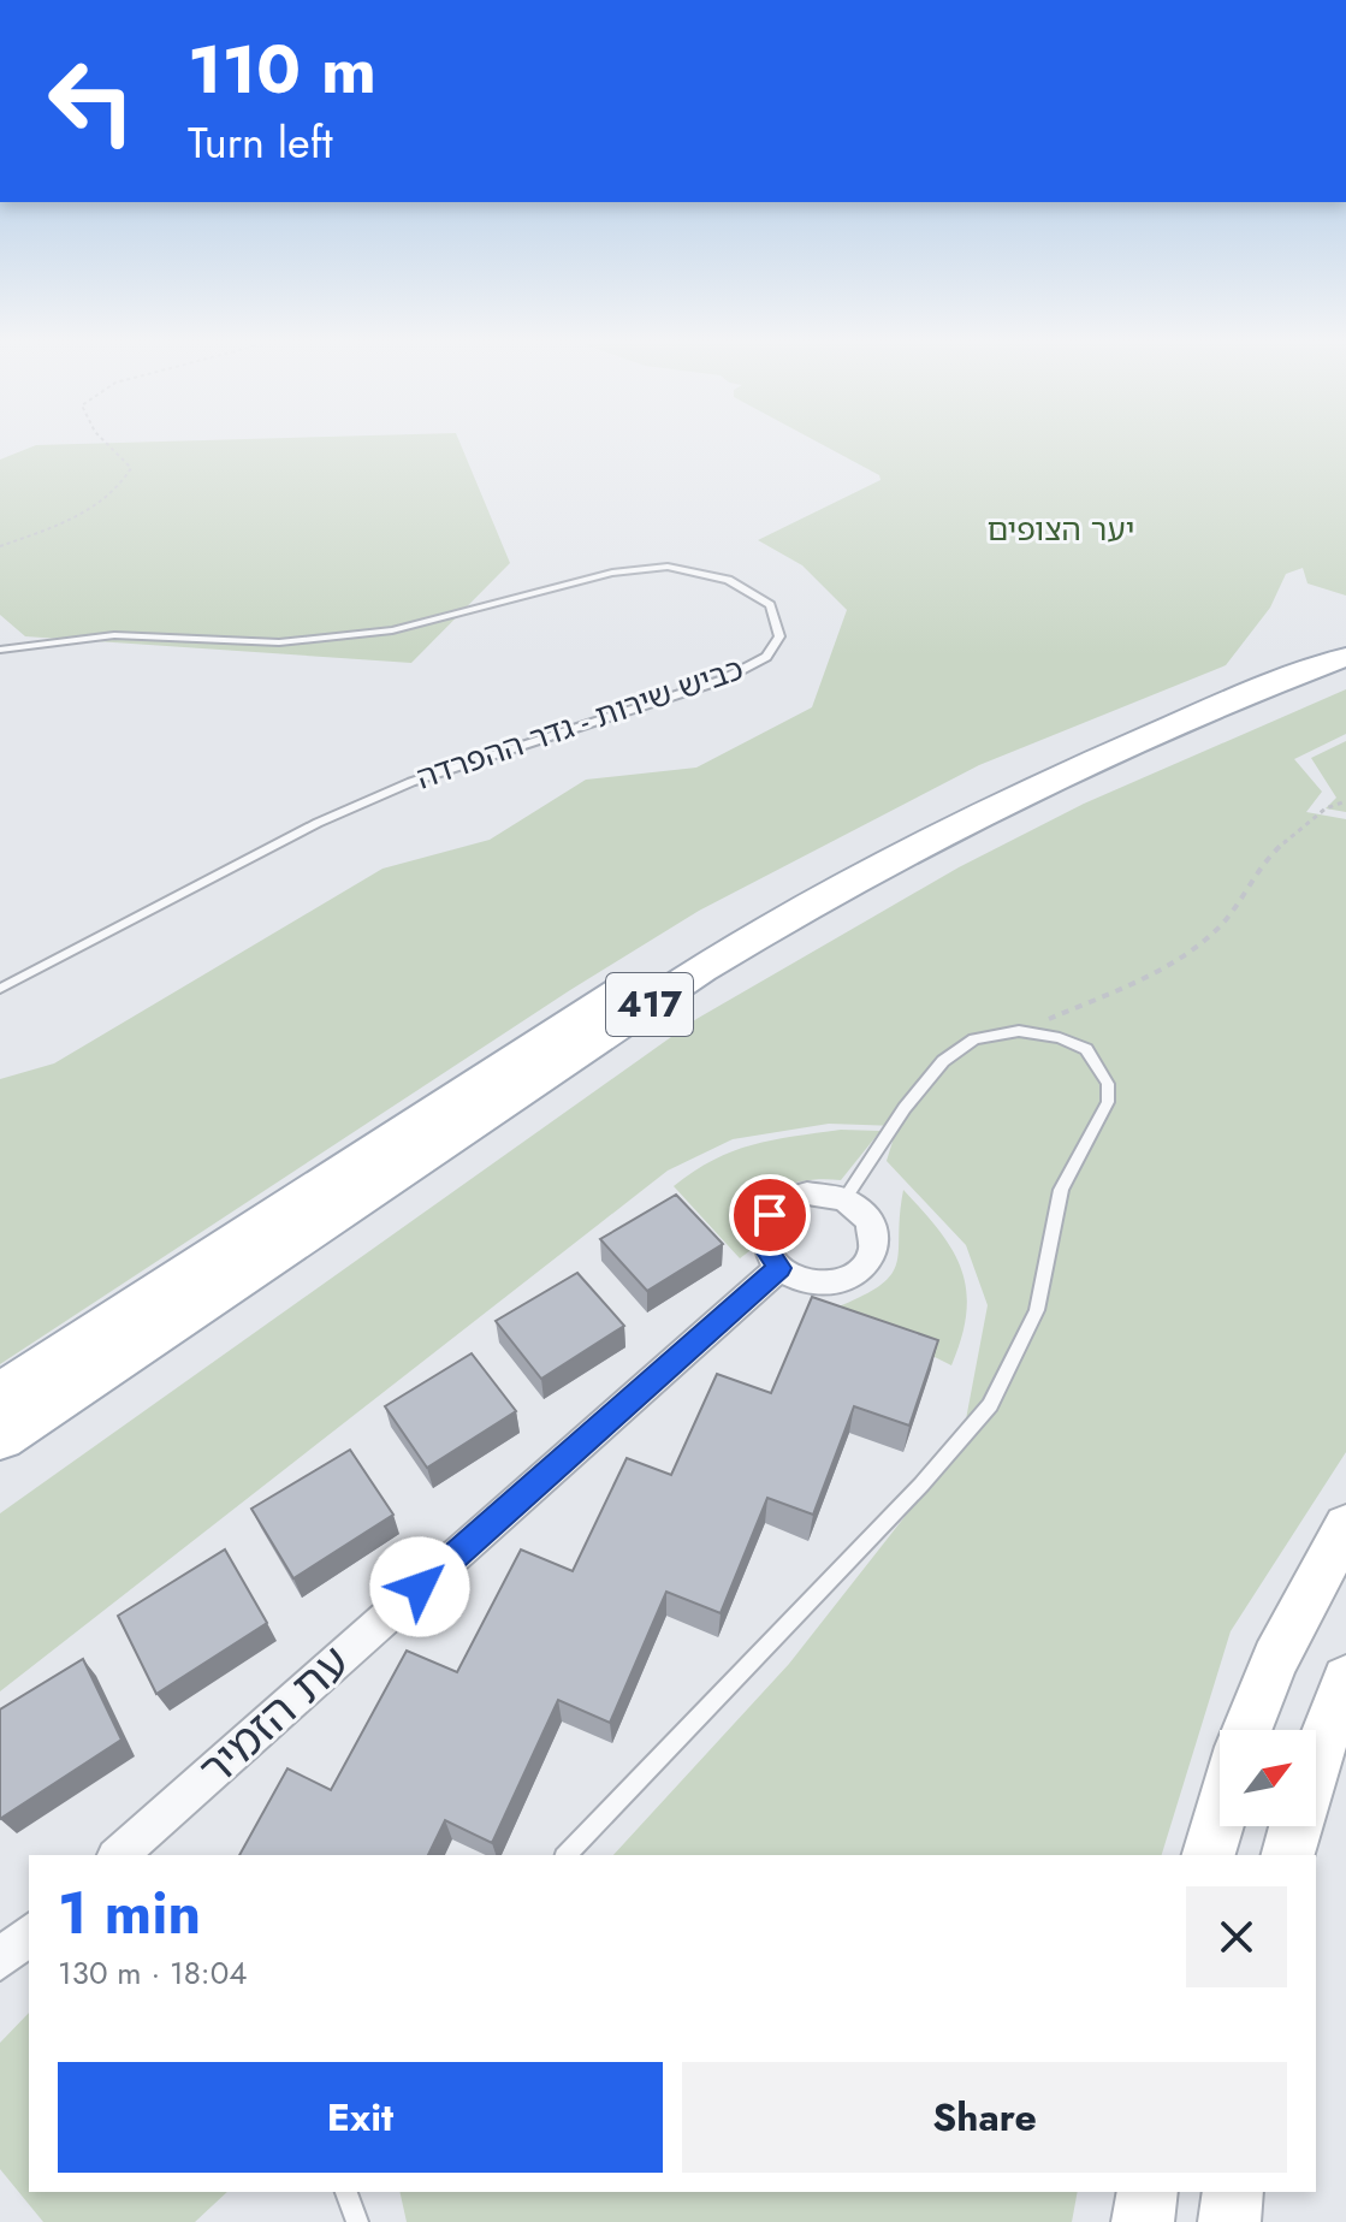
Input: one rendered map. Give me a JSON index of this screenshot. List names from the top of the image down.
{
  "streets": {
    "main road": ["417"],
    "street": ["עת הזמיר"],
    "lane": ["כביש שירות - גדר ההפרדה"]
  },
  "parks": ["יער הצופים"],
  "north": "top right",
  "page": {
    "turn": ["110 m", "Turn left"],
    "heading": ["1 min", "130 m · 18:04"],
    "buttons": ["Exit", "Share"]
  }
}
